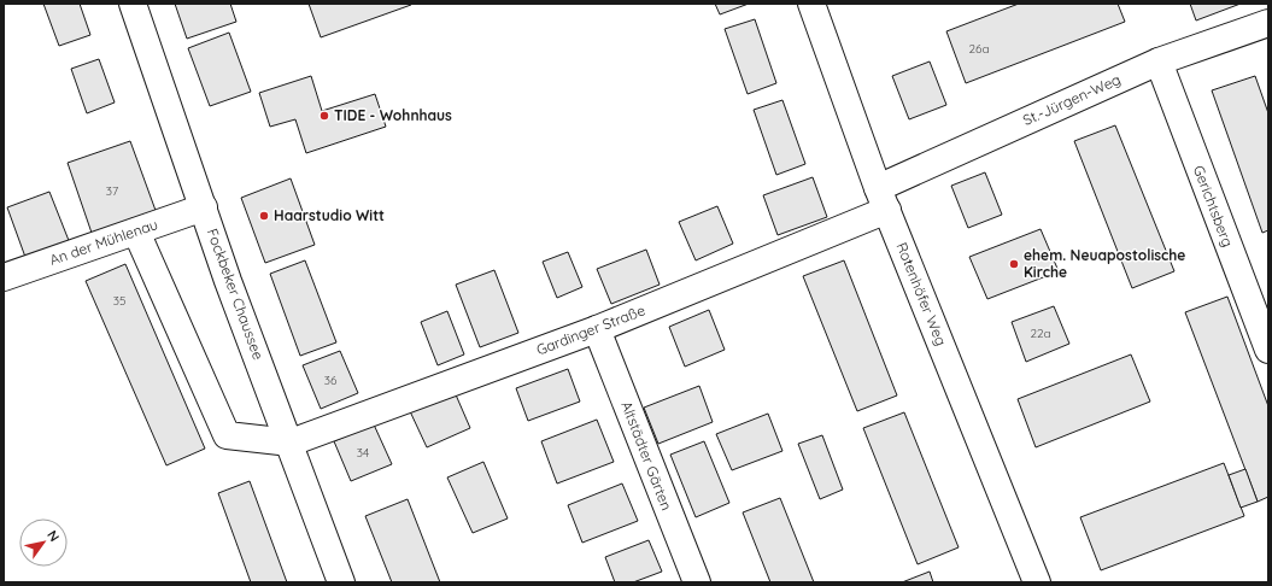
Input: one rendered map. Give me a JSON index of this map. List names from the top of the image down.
{
  "streets": {
    "street": [
      "St.-Jürgen-Weg",
      "Gerichtsberg",
      "An der Mühlenau",
      "Fockbeker Chaussee",
      "Rotenhöfer Weg",
      "Gardinger Straße",
      "Altstädter Gärten"
    ]
  },
  "crossings": [
    ["St.-Jürgen-Weg", "Gerichtsberg"],
    ["St.-Jürgen-Weg", "Rotenhöfer Weg"],
    ["St.-Jürgen-Weg", "Gardinger Straße"],
    ["An der Mühlenau", "Fockbeker Chaussee"],
    ["Fockbeker Chaussee", "Gardinger Straße"],
    ["Rotenhöfer Weg", "Gardinger Straße"],
    ["Gardinger Straße", "Altstädter Gärten"]
  ],
  "places": ["TIDE - Wohnhaus", "Haarstudio Witt", "ehem. Neuapostolische Kirche"],
  "house_numbers": [
    "26a",
    "37",
    "35",
    "22a",
    "36",
    "34"
  ],
  "north": "top right"
}
